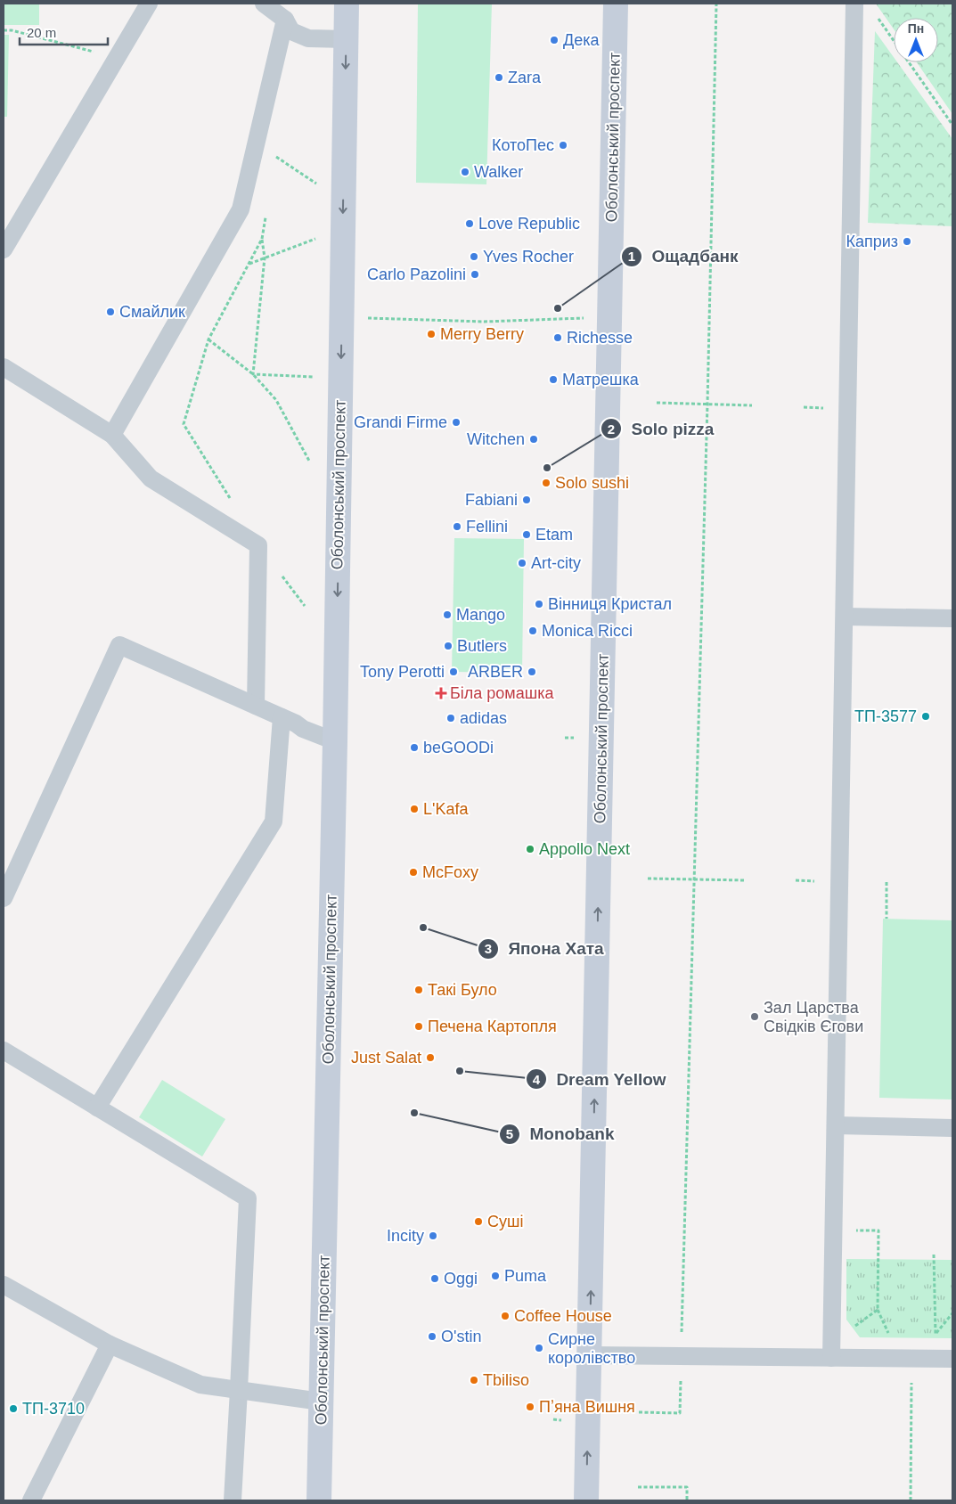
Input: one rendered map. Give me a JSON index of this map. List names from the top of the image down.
{
  "streets": {
    "main road": ["Оболонський проспект"]
  },
  "places": {
    "other": [
      "Дека",
      "Zara",
      "КотоПес",
      "Walker",
      "Love Republic",
      "Каприз",
      "Yves Rocher",
      "Carlo Pazolini",
      "Ощадбанк",
      "Смайлик",
      "Merry Berry",
      "Richesse",
      "Матрешка",
      "Grandi Firme",
      "Witchen",
      "Solo pizza",
      "Solo sushi",
      "Fabiani",
      "Fellini",
      "Etam",
      "Art-city",
      "Вінниця Кристал",
      "Mango",
      "Monica Ricci",
      "Butlers",
      "Tony Perotti",
      "ARBER",
      "ТП-3577",
      "adidas",
      "beGOODi",
      "L'Kafa",
      "Appollo Next",
      "McFoxy",
      "Япона Хата",
      "Такі Було",
      "Зал Царства Свідків Єгови",
      "Печена Картопля",
      "Just Salat",
      "Dream Yellow",
      "Monobank",
      "Суші",
      "Incity",
      "Puma",
      "Oggi",
      "Coffee House",
      "O'stin",
      "Сирне королівство",
      "Tbiliso",
      "Пʼяна Вишня",
      "ТП-3710"
    ],
    "health": ["Біла ромашка"]
  },
  "scale_bar": "20 m",
  "north": "top"
}
